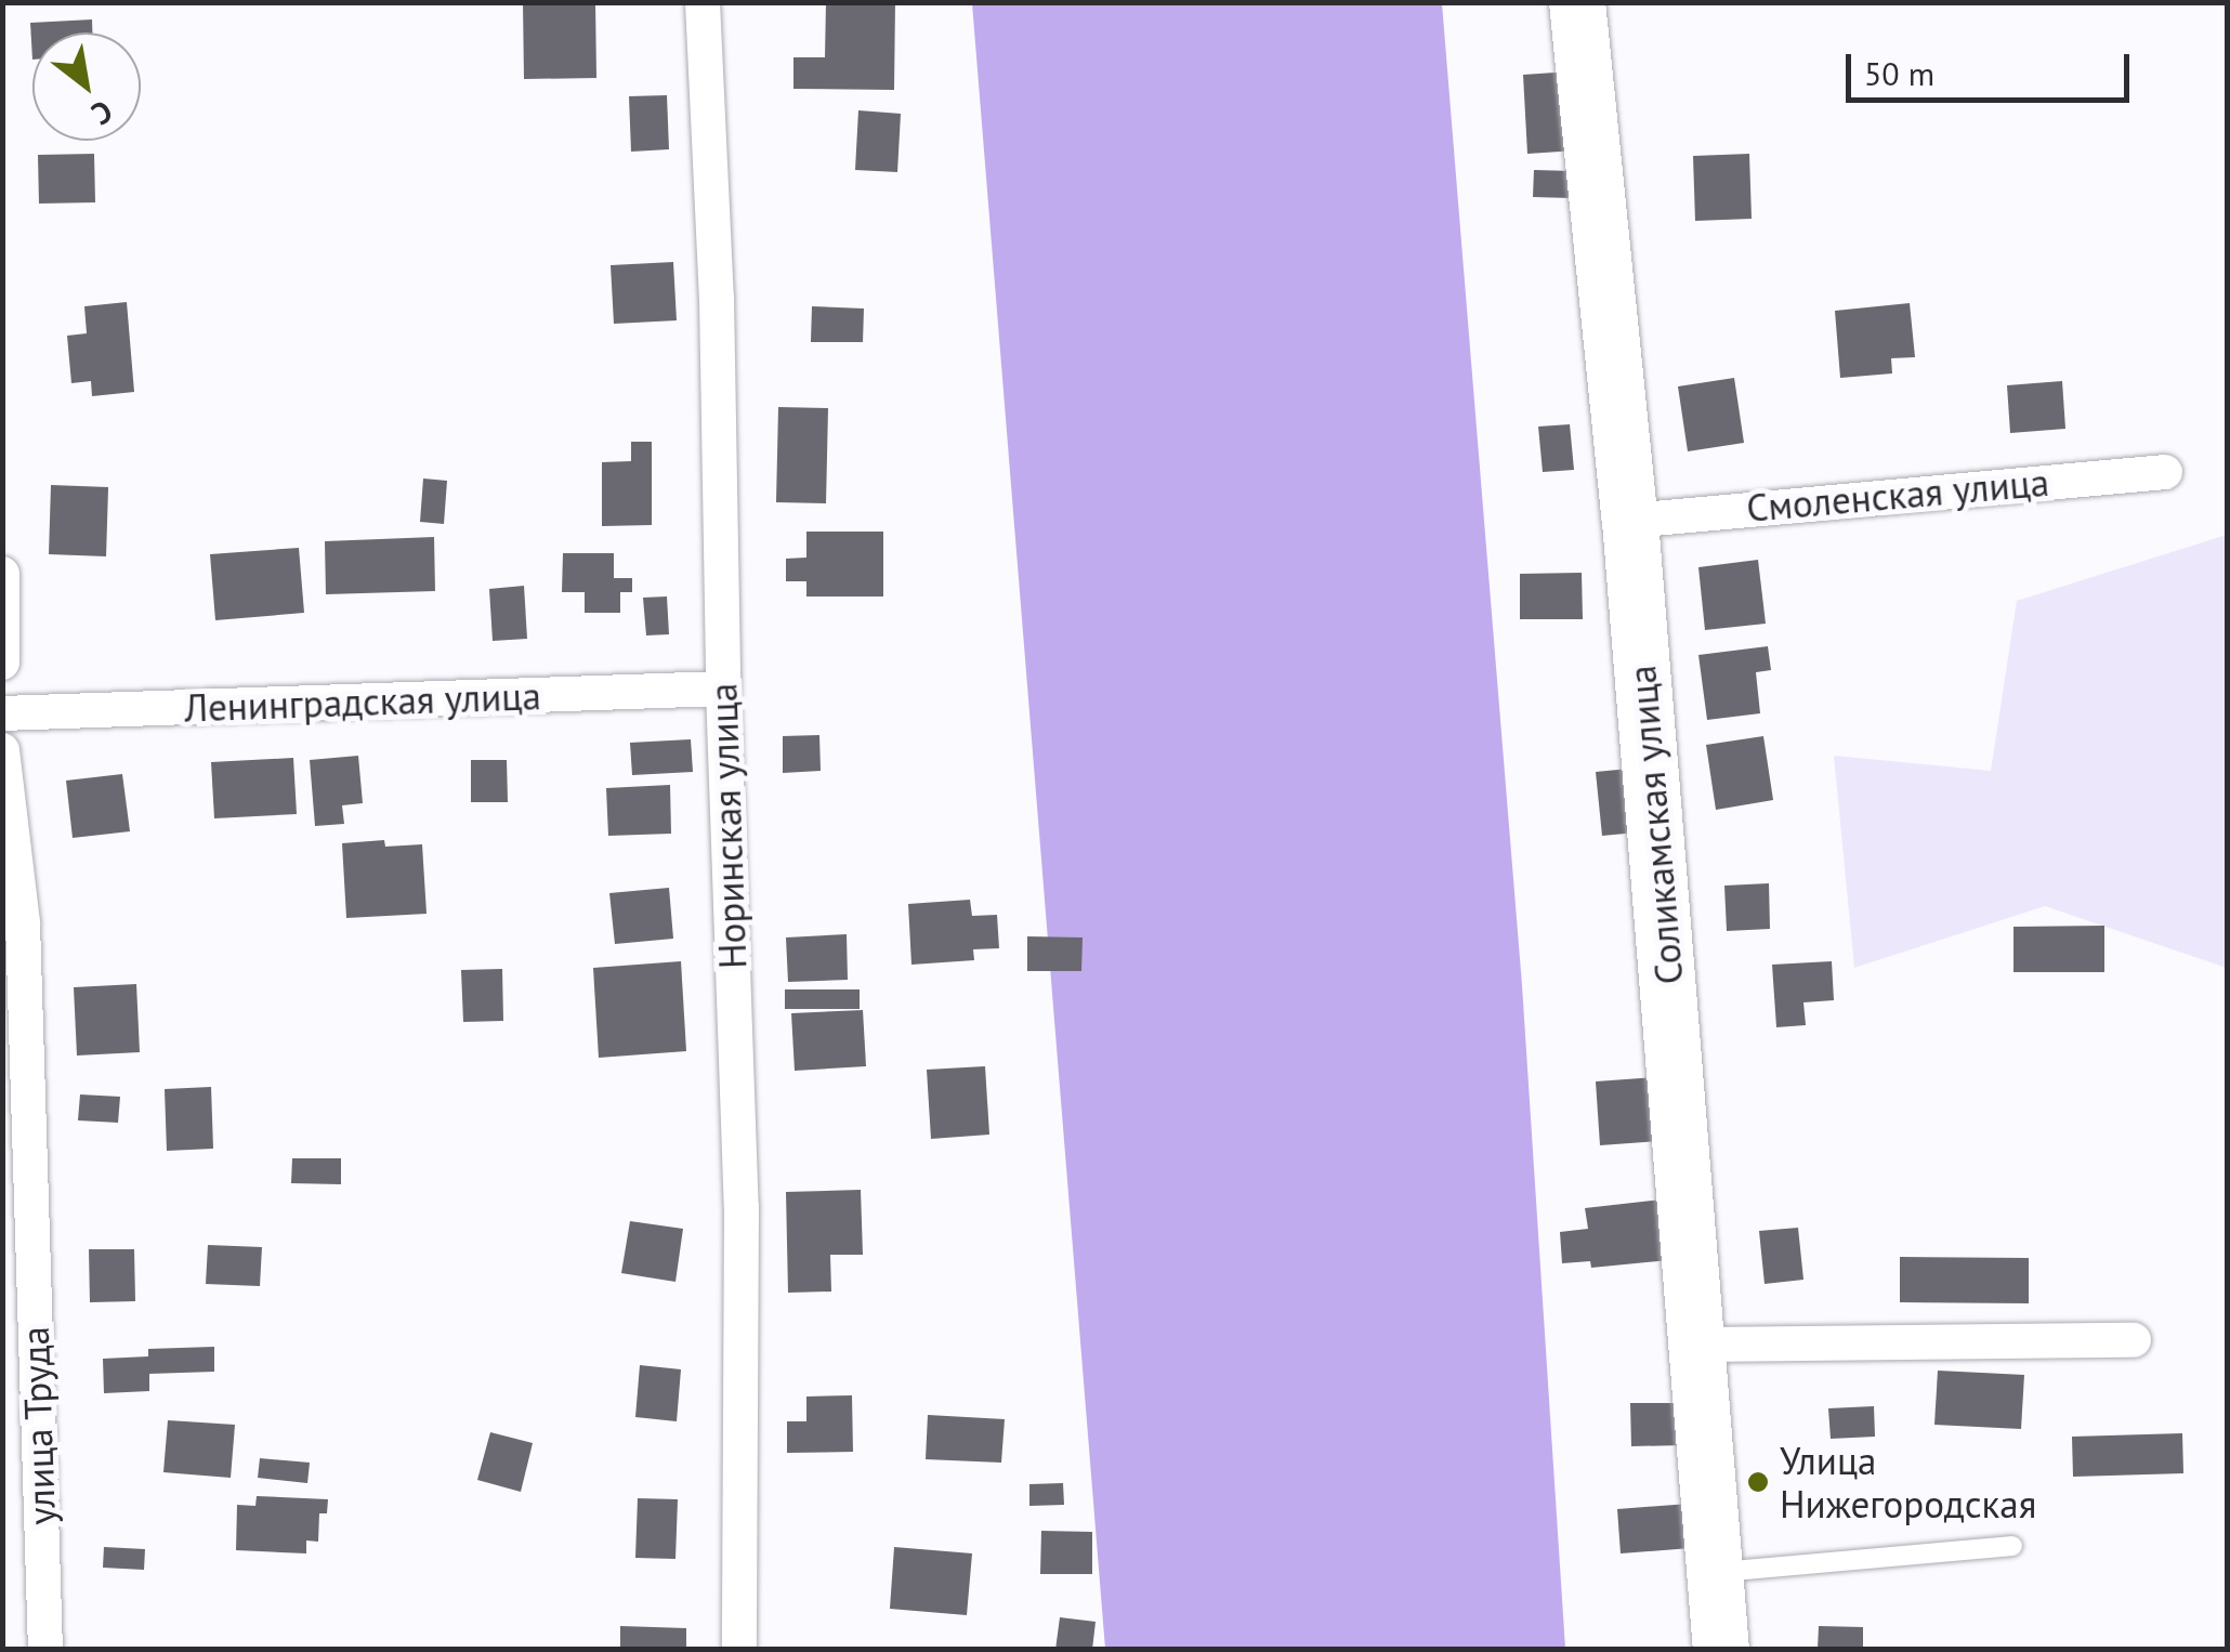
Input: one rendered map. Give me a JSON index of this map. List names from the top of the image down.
{
  "streets": {
    "main road": ["Соликамская улица"],
    "street": [
      "Смоленская улица",
      "Ленинградская улица",
      "Норинская улица",
      "улица Труда"
    ]
  },
  "crossings": [
    ["Смоленская улица", "Соликамская улица"],
    ["Ленинградская улица", "Норинская улица"]
  ],
  "places": ["Улица Нижегородская"],
  "scale_bar": "50 m",
  "north": "bottom right"
}
